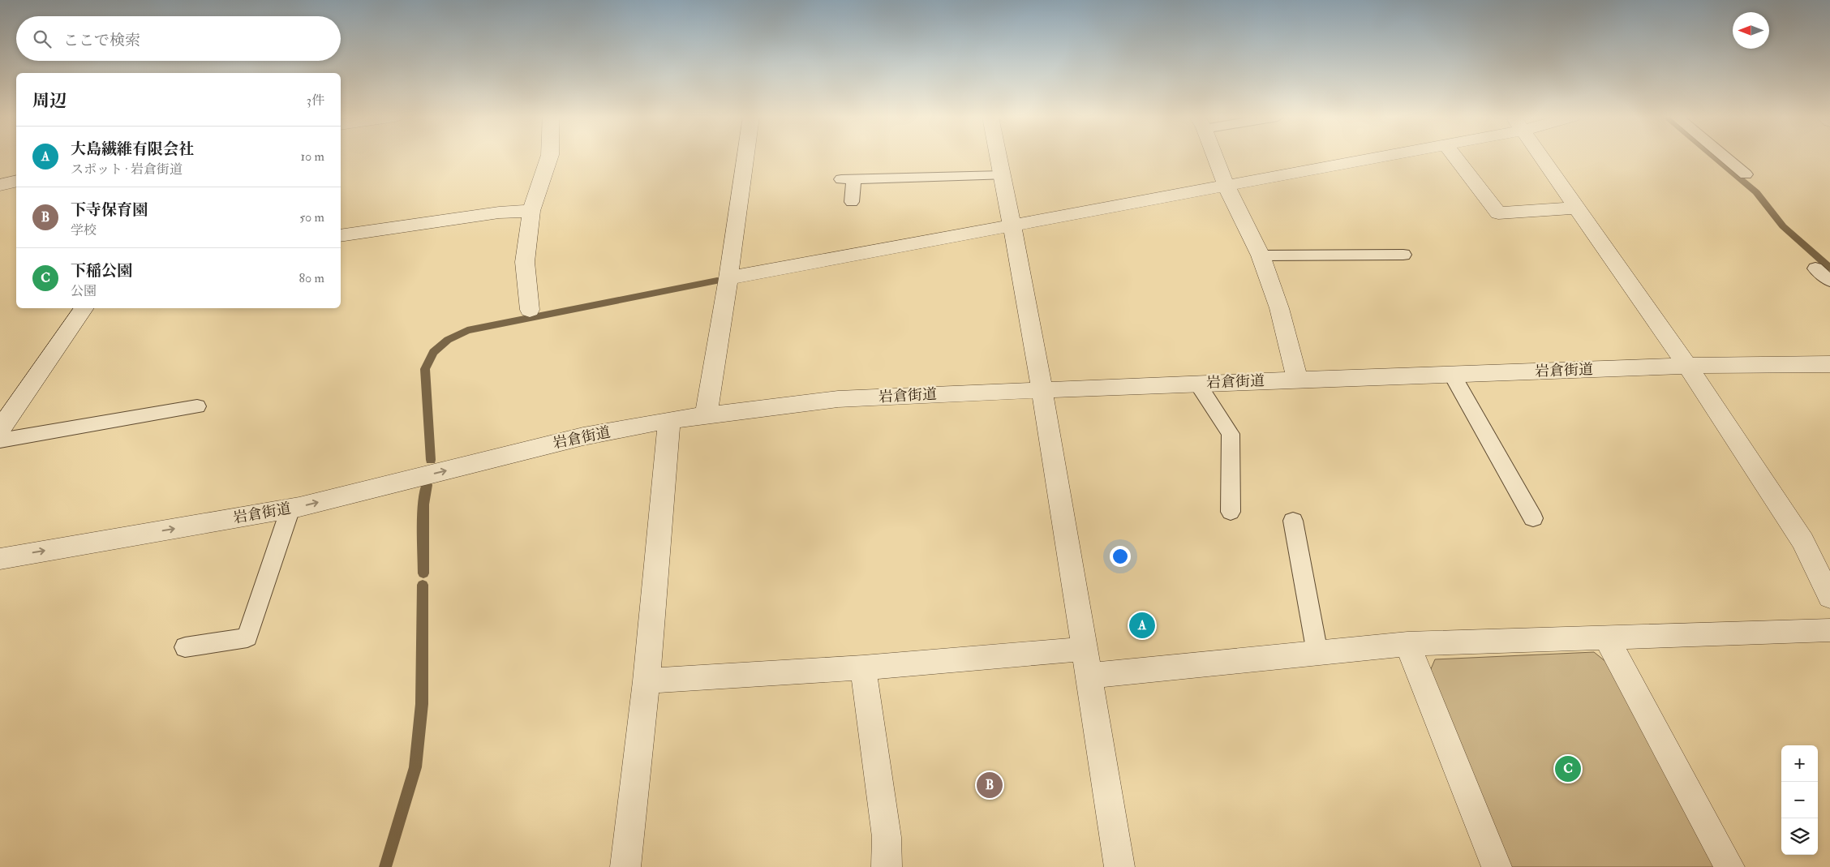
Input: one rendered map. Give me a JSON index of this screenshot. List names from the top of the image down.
{
  "streets": {
    "street": ["岩倉街道"]
  },
  "one_way": ["岩倉街道"],
  "north": "left",
  "page": {
    "search": "ここで検索",
    "heading": ["周辺", "3件"],
    "list": [
      {
        "mark": "A",
        "name": "大島繊維有限会社",
        "note": "スポット · 岩倉街道",
        "value": "10 m"
      },
      {
        "mark": "B",
        "name": "下寺保育園",
        "note": "学校",
        "value": "50 m"
      },
      {
        "mark": "C",
        "name": "下稲公園",
        "note": "公園",
        "value": "80 m"
      }
    ],
    "pins": ["A", "C", "B"],
    "map_buttons": ["+", "−"]
  }
}
